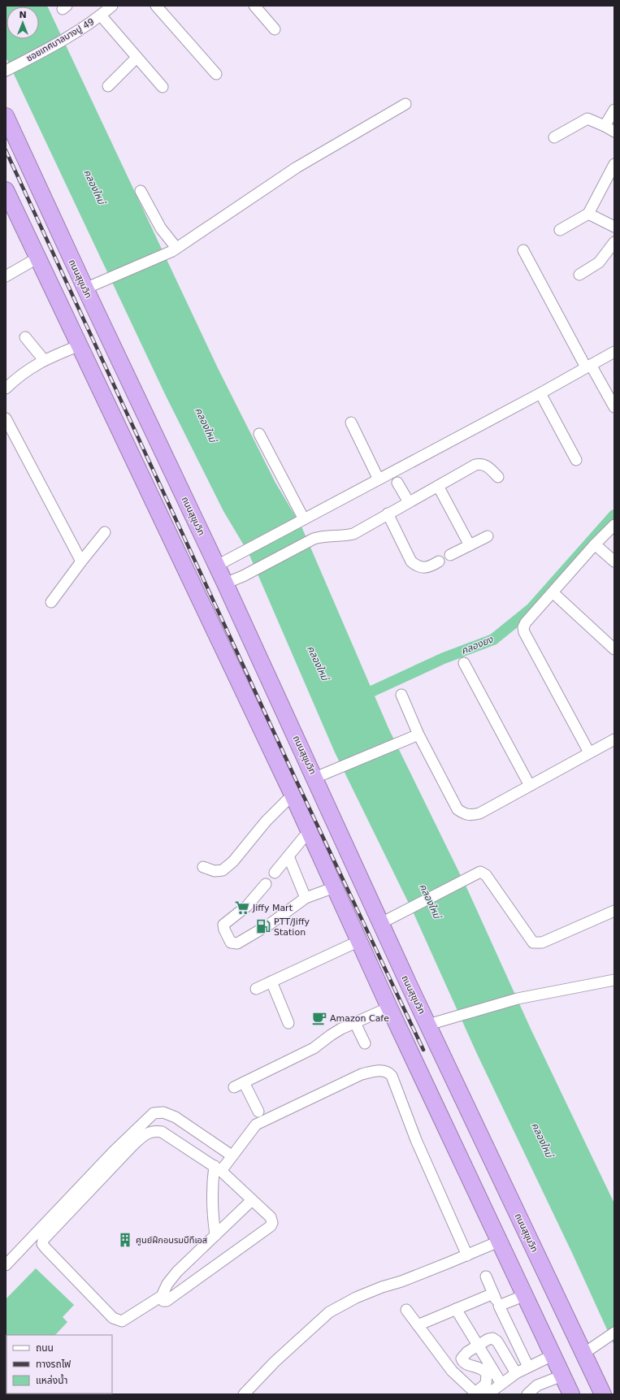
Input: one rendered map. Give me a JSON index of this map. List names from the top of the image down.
{
  "streets": {
    "highway": ["ถนนสุขุมวิท"],
    "street": ["ซอยเทศบาลบางปู 49"]
  },
  "water": ["คลองใหม่", "คลองยง"],
  "places": {
    "supermarket": ["Jiffy Mart"],
    "fuel station": ["PTT/Jiffy Station"],
    "cafe": ["Amazon Cafe"],
    "building": ["ศูนย์ฝึกอบรมบีทีเอส"]
  },
  "legend": ["ถนน", "ทางรถไฟ", "แหล่งน้ำ"],
  "north": "top"
}
